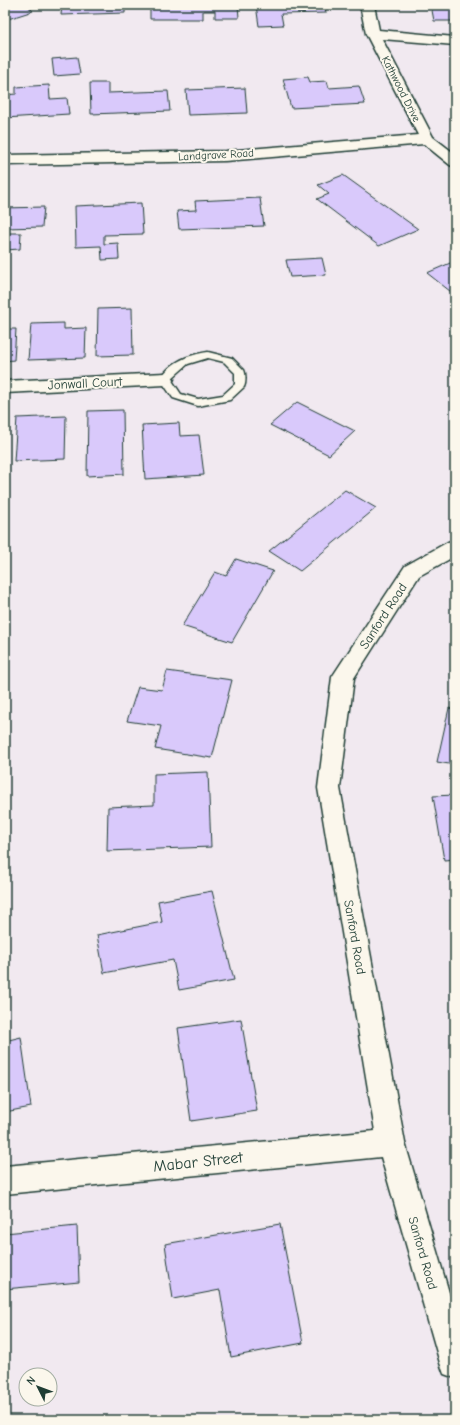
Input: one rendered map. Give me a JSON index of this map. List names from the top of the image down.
{
  "streets": {
    "street": [
      "Kathwood Drive",
      "Landgrave Road",
      "Jonwall Court",
      "Sanford Road",
      "Mabar Street"
    ]
  },
  "crossings": [
    ["Kathwood Drive", "Landgrave Road"],
    ["Sanford Road", "Mabar Street"]
  ],
  "north": "top left"
}
